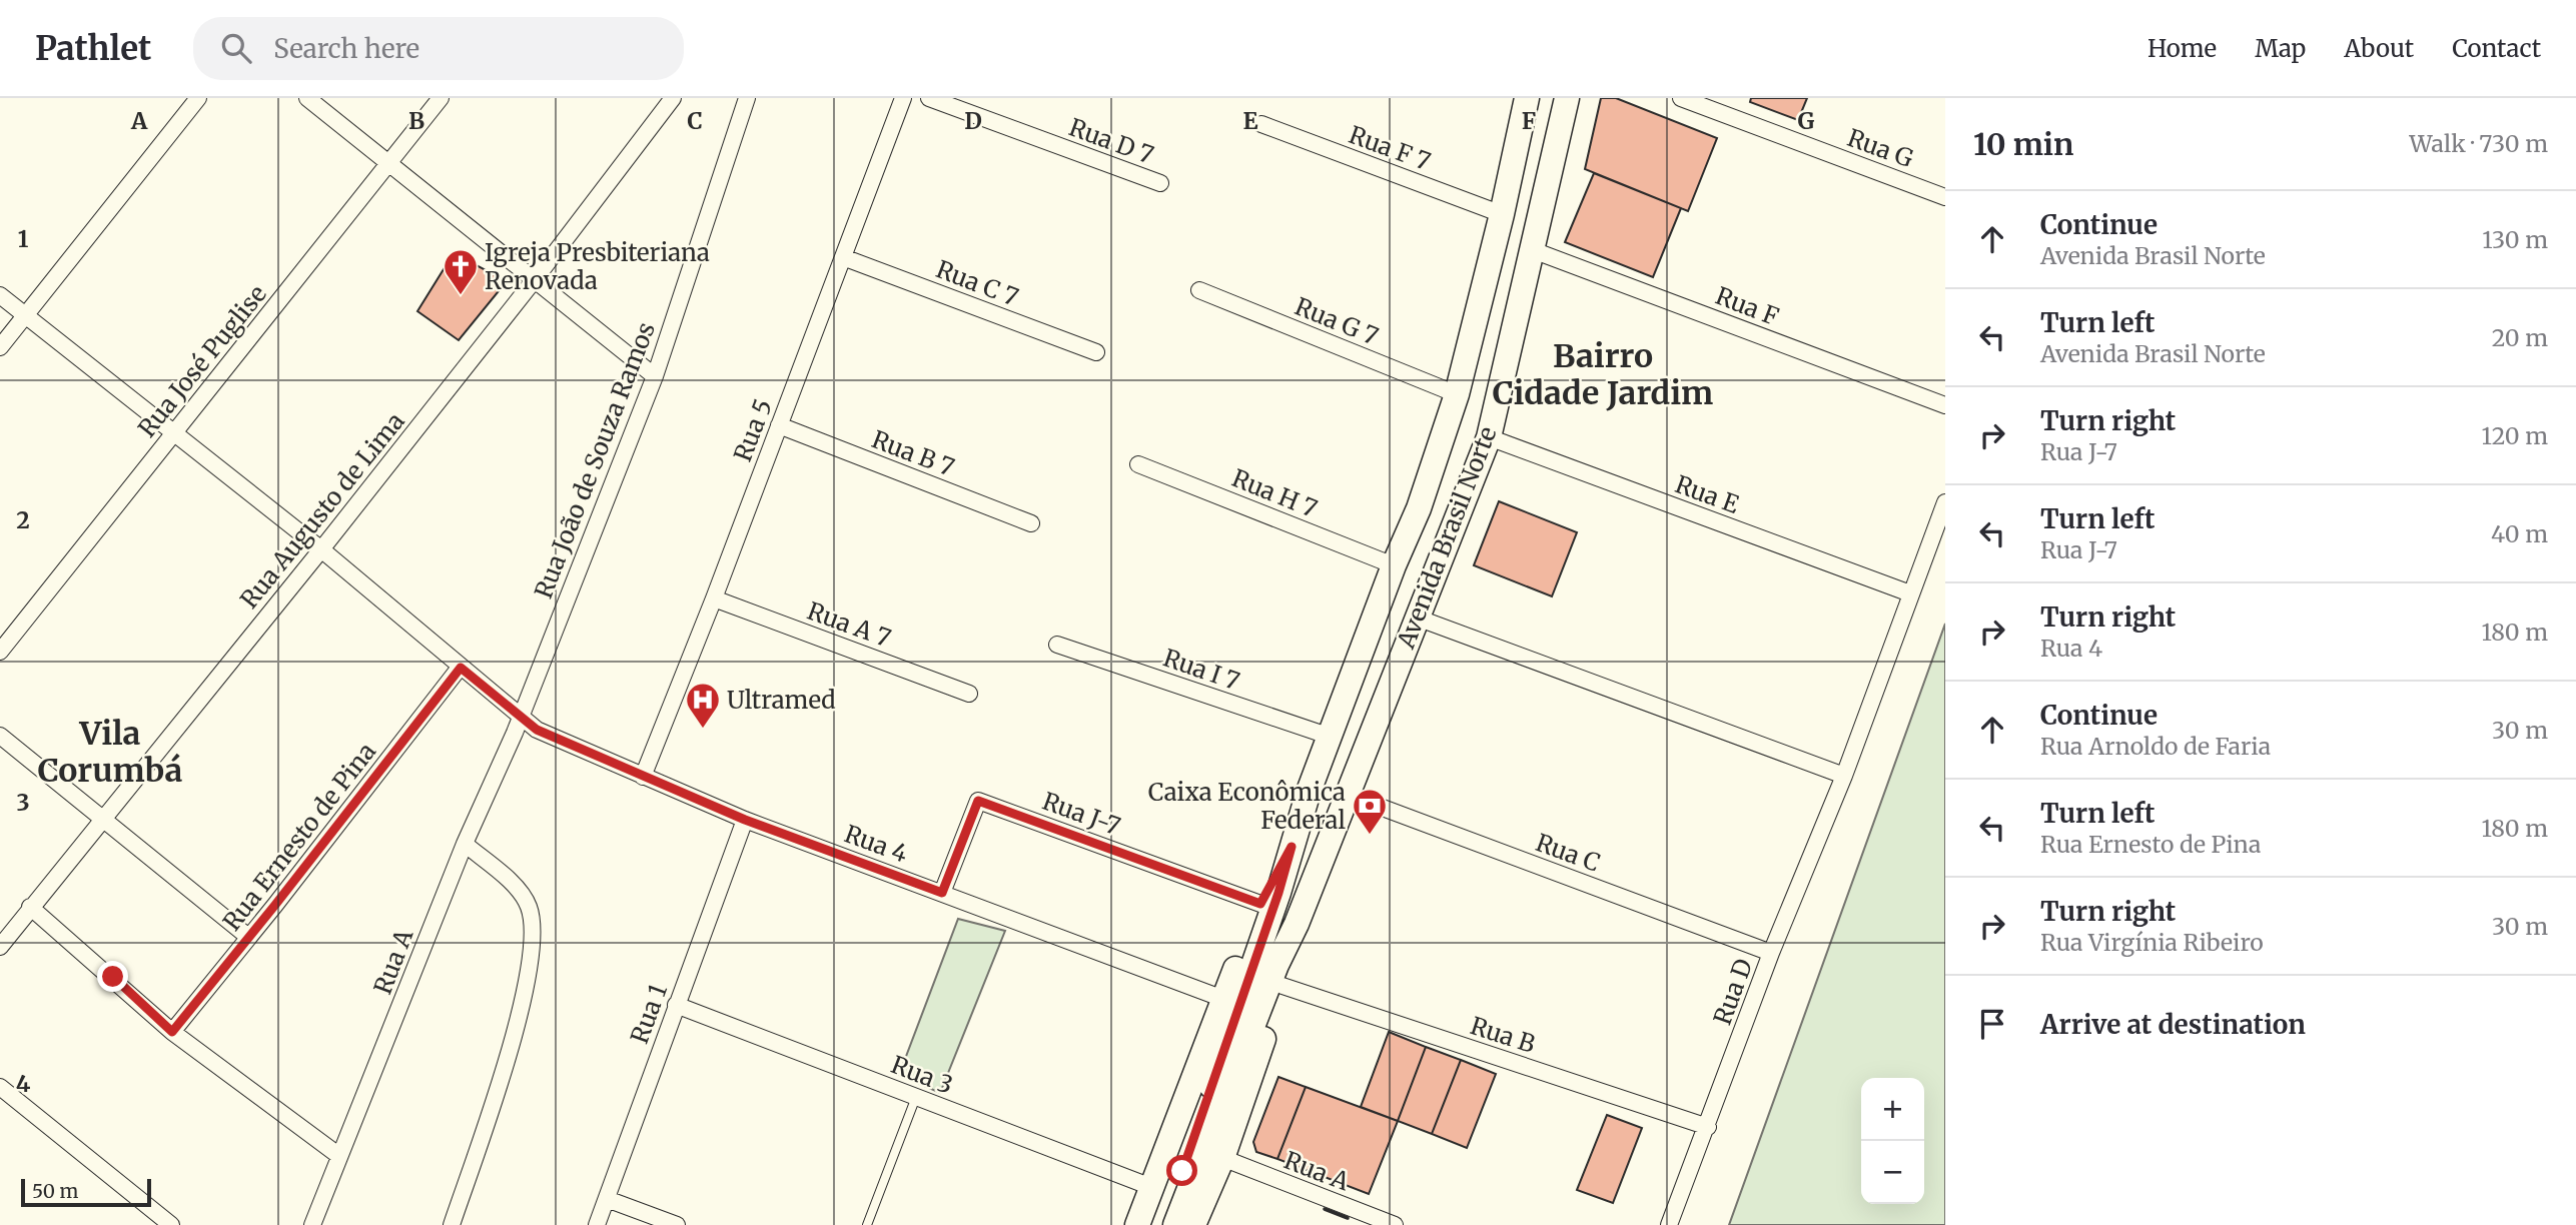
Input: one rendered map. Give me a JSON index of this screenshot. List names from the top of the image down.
{
  "streets": {
    "main road": ["Avenida Brasil Norte"],
    "street": [
      "Rua D 7",
      "Rua F 7",
      "Rua G",
      "Rua C 7",
      "Rua F",
      "Rua G 7",
      "Rua José Puglise",
      "Rua 5",
      "Rua B 7",
      "Rua João de Souza Ramos",
      "Rua H 7",
      "Rua E",
      "Rua Augusto de Lima",
      "Rua A 7",
      "Rua I 7",
      "Rua J-7",
      "Rua Ernesto de Pina",
      "Rua 4",
      "Rua C",
      "Rua A",
      "Rua D",
      "Rua 1",
      "Rua B",
      "Rua 3"
    ]
  },
  "crossings": [
    ["Rua F 7", "Avenida Brasil Norte"],
    ["Rua C 7", "Rua 5"],
    ["Rua F", "Avenida Brasil Norte"],
    ["Rua G 7", "Avenida Brasil Norte"],
    ["Rua José Puglise", "Rua 4"],
    ["Rua 5", "Rua B 7"],
    ["Rua 5", "Rua A 7"],
    ["Rua 5", "Rua 4"],
    ["Rua João de Souza Ramos", "Rua 4"],
    ["Rua João de Souza Ramos", "Rua A"],
    ["Rua H 7", "Avenida Brasil Norte"],
    ["Rua E", "Avenida Brasil Norte"],
    ["Rua E", "Rua D"],
    ["Rua Augusto de Lima", "Rua 4"],
    ["Avenida Brasil Norte", "Rua I 7"],
    ["Avenida Brasil Norte", "Rua J-7"],
    ["Avenida Brasil Norte", "Rua 4"],
    ["Avenida Brasil Norte", "Rua C"],
    ["Avenida Brasil Norte", "Rua A"],
    ["Avenida Brasil Norte", "Rua B"],
    ["Avenida Brasil Norte", "Rua 3"],
    ["Rua J-7", "Rua 4"],
    ["Rua Ernesto de Pina", "Rua 4"],
    ["Rua 4", "Rua A"],
    ["Rua 4", "Rua 1"],
    ["Rua C", "Rua D"],
    ["Rua D", "Rua B"],
    ["Rua 1", "Rua 3"]
  ],
  "districts": ["Bairro Cidade Jardim", "Vila Corumbá"],
  "places": {
    "church": ["Igreja Presbiteriana Renovada"],
    "hospital": ["Ultramed"],
    "bank": ["Caixa Econômica Federal"]
  },
  "scale_bar": "50 m",
  "page": {
    "header": "Pathlet",
    "search": "Search here",
    "nav": [
      "Home",
      "Map",
      "About",
      "Contact"
    ],
    "heading": ["10 min", "Walk · 730 m"],
    "list": [
      ["Continue", "Avenida Brasil Norte", "130 m"],
      ["Turn left", "Avenida Brasil Norte", "20 m"],
      ["Turn right", "Rua J-7", "120 m"],
      ["Turn left", "Rua J-7", "40 m"],
      ["Turn right", "Rua 4", "180 m"],
      ["Continue", "Rua Arnoldo de Faria", "30 m"],
      ["Turn left", "Rua Ernesto de Pina", "180 m"],
      ["Turn right", "Rua Virgínia Ribeiro", "30 m"],
      "Arrive at destination"
    ],
    "map_buttons": ["+", "−"],
    "scale": "50 m"
  },
  "grid": {
    "columns": [
      "A",
      "B",
      "C",
      "D",
      "E",
      "F",
      "G"
    ],
    "rows": [
      "1",
      "2",
      "3",
      "4"
    ]
  }
}
